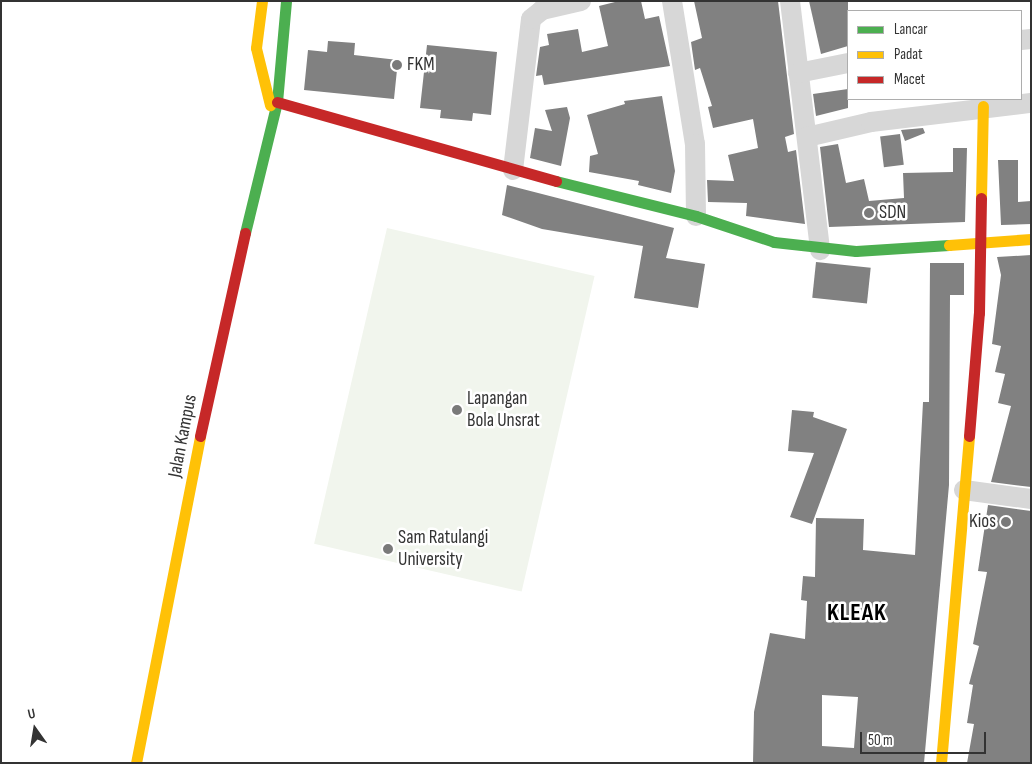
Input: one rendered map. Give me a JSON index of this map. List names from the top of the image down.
{
  "streets": {
    "street": ["Jalan Kampus"]
  },
  "districts": ["KLEAK"],
  "places": [
    "FKM",
    "SDN",
    "Lapangan Bola Unsrat",
    "Kios",
    "Sam Ratulangi University"
  ],
  "legend": ["Lancar", "Padat", "Macet"],
  "scale_bar": "50 m",
  "north": "top"
}
